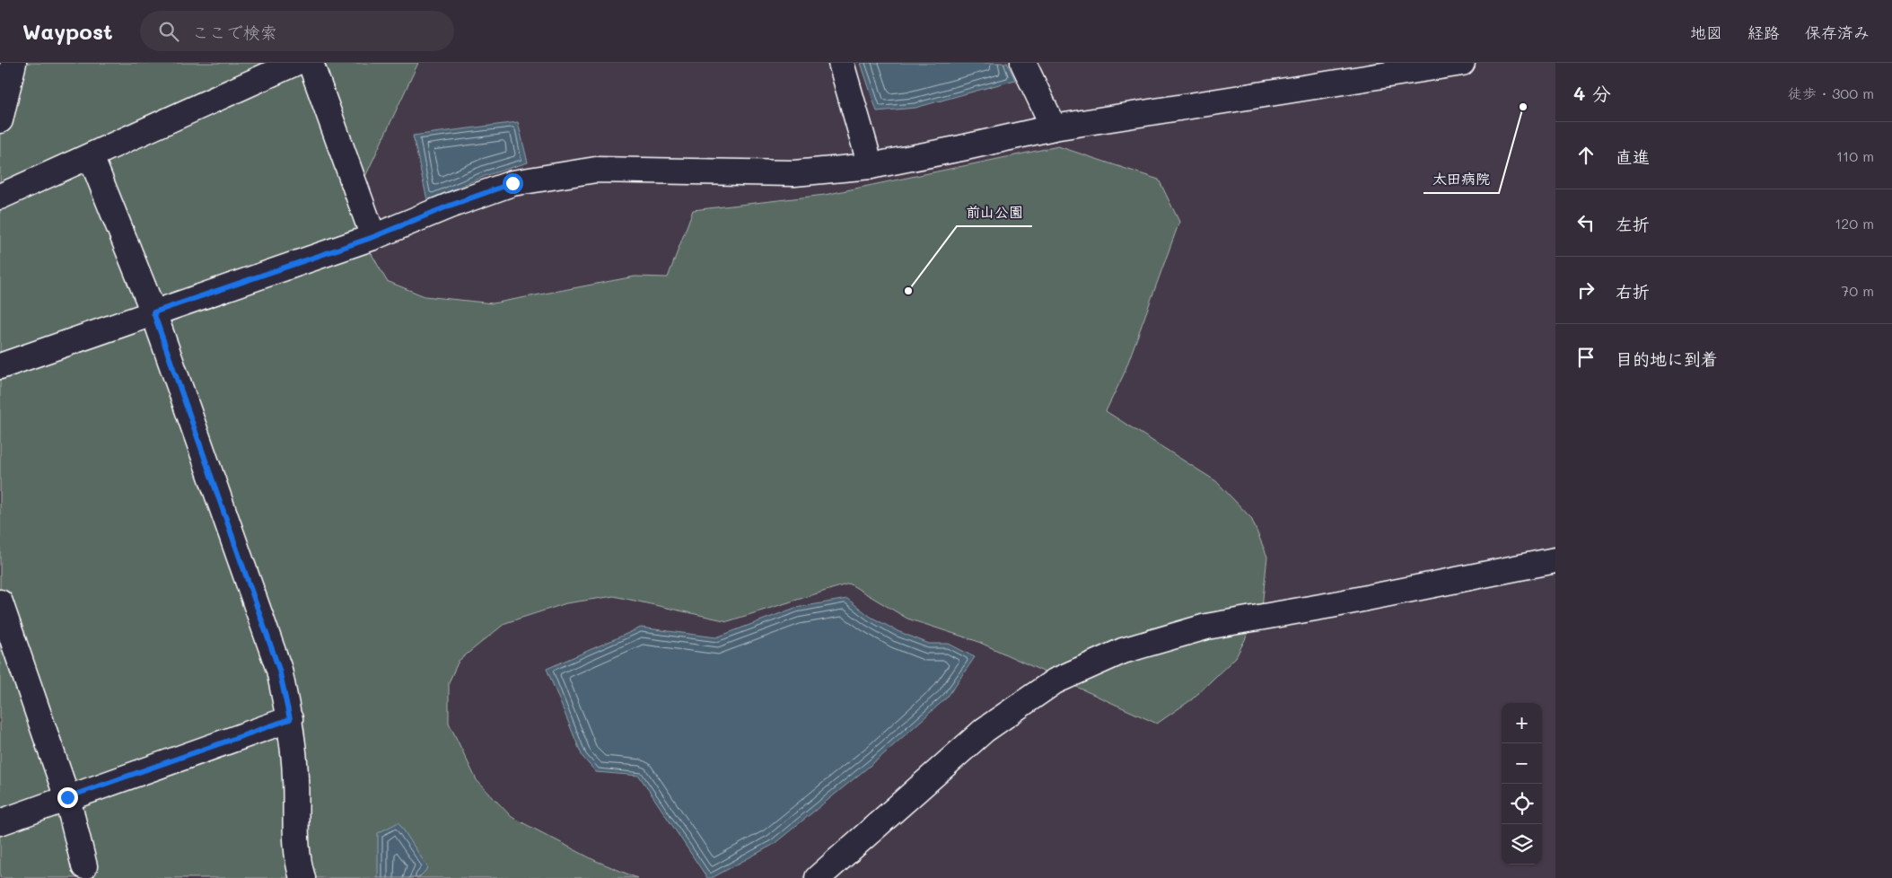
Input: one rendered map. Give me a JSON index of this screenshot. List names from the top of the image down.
{
  "places": ["太田病院", "前山公園"],
  "page": {
    "header": "Waypost",
    "search": "ここで検索",
    "nav": ["地図", "経路", "保存済み"],
    "heading": ["4 分", "徒歩 · 300 m"],
    "list": [
      ["直進", "110 m"],
      ["左折", "120 m"],
      ["右折", "70 m"],
      "目的地に到着"
    ],
    "map_buttons": ["+", "−"]
  }
}
